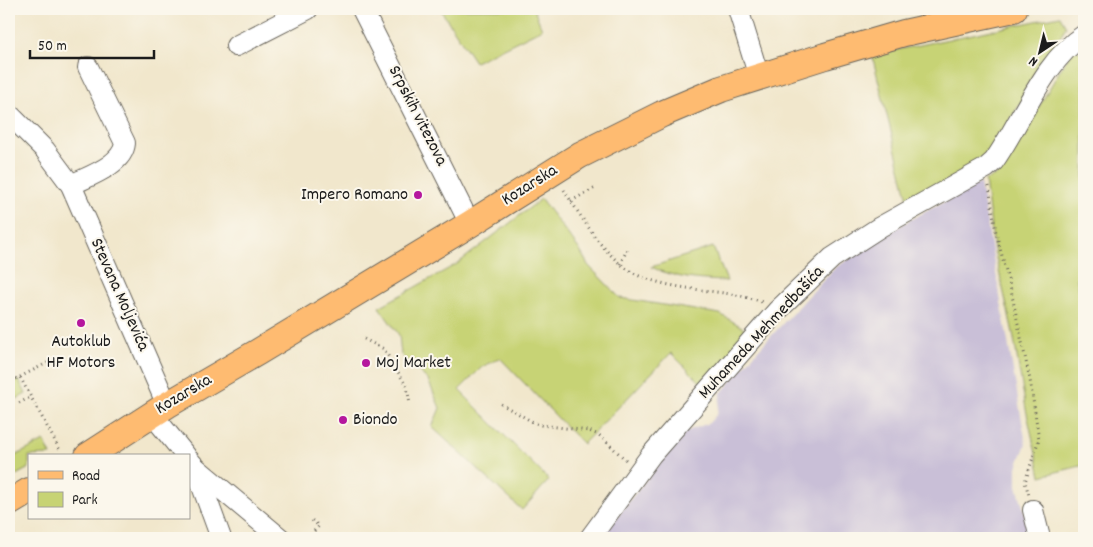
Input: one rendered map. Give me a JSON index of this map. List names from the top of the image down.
{
  "streets": {
    "main road": ["Kozarska"],
    "street": ["Srpskih vitezova", "Stevana Moljevića", "Muhameda Mehmedbašića"]
  },
  "crossings": [
    ["Srpskih vitezova", "Kozarska"],
    ["Kozarska", "Stevana Moljevića"]
  ],
  "places": [
    "Impero Romano",
    "Autoklub HF Motors",
    "Moj Market",
    "Biondo"
  ],
  "legend": ["Road", "Park"],
  "scale_bar": "50 m",
  "north": "bottom left"
}
